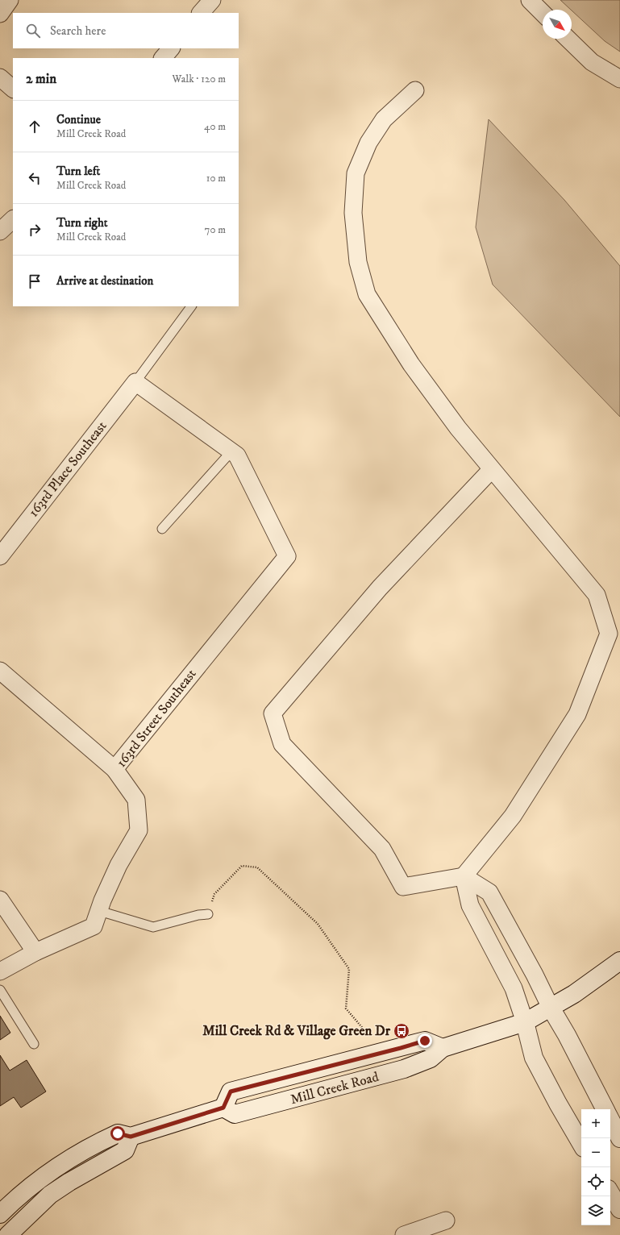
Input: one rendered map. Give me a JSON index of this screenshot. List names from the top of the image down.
{
  "streets": {
    "main road": ["Mill Creek Road"],
    "street": ["163rd Place Southeast", "163rd Street Southeast"]
  },
  "places": {
    "bus stop": ["Mill Creek Rd & Village Green Dr"]
  },
  "north": "bottom right",
  "page": {
    "search": "Search here",
    "heading": ["2 min", "Walk · 120 m"],
    "list": [
      ["Continue", "Mill Creek Road", "40 m"],
      ["Turn left", "Mill Creek Road", "10 m"],
      ["Turn right", "Mill Creek Road", "70 m"],
      "Arrive at destination"
    ],
    "map_buttons": ["+", "−"]
  }
}
